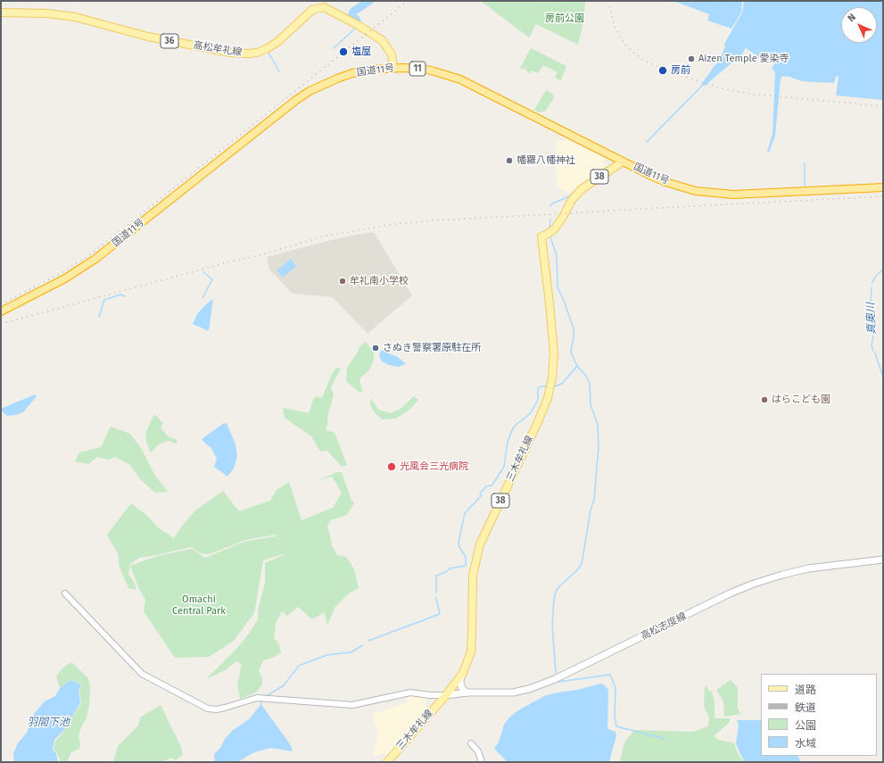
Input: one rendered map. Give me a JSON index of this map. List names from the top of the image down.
{
  "streets": {
    "highway": ["11", "国道11号"],
    "main road": [
      "36",
      "高松牟礼線",
      "38",
      "三木牟礼線",
      "高松志度線"
    ]
  },
  "crossings": [
    ["高松牟礼線", "国道11号"],
    ["国道11号", "三木牟礼線"],
    ["三木牟礼線", "高松志度線"]
  ],
  "water": ["真奥川", "羽間下池"],
  "parks": ["房前公園", "Omachi Central Park"],
  "places": [
    "塩屋",
    "Aizen Temple 愛染寺",
    "房前",
    "幡羅八幡神社",
    "牟礼南小学校",
    "さぬき警察署原駐在所",
    "はらこども園",
    "光風会三光病院"
  ],
  "legend": [
    "道路",
    "鉄道",
    "公園",
    "水域"
  ],
  "north": "top left"
}
